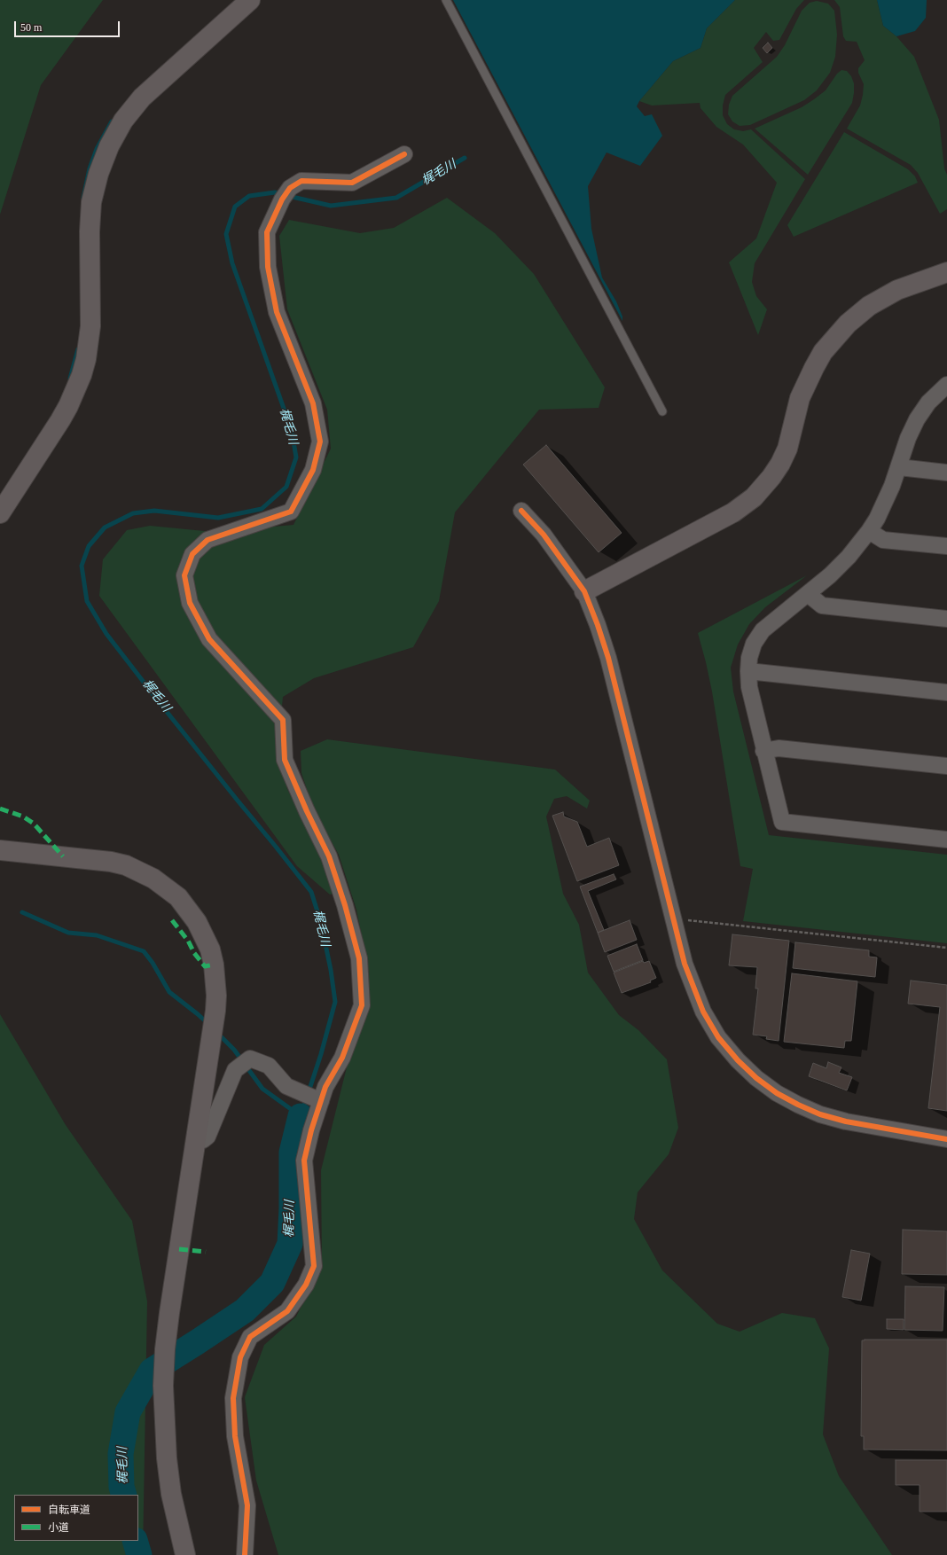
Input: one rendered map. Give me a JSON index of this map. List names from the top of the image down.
{
  "water": ["梶毛川"],
  "legend": ["自転車道", "小道"],
  "scale_bar": "50 m"
}
